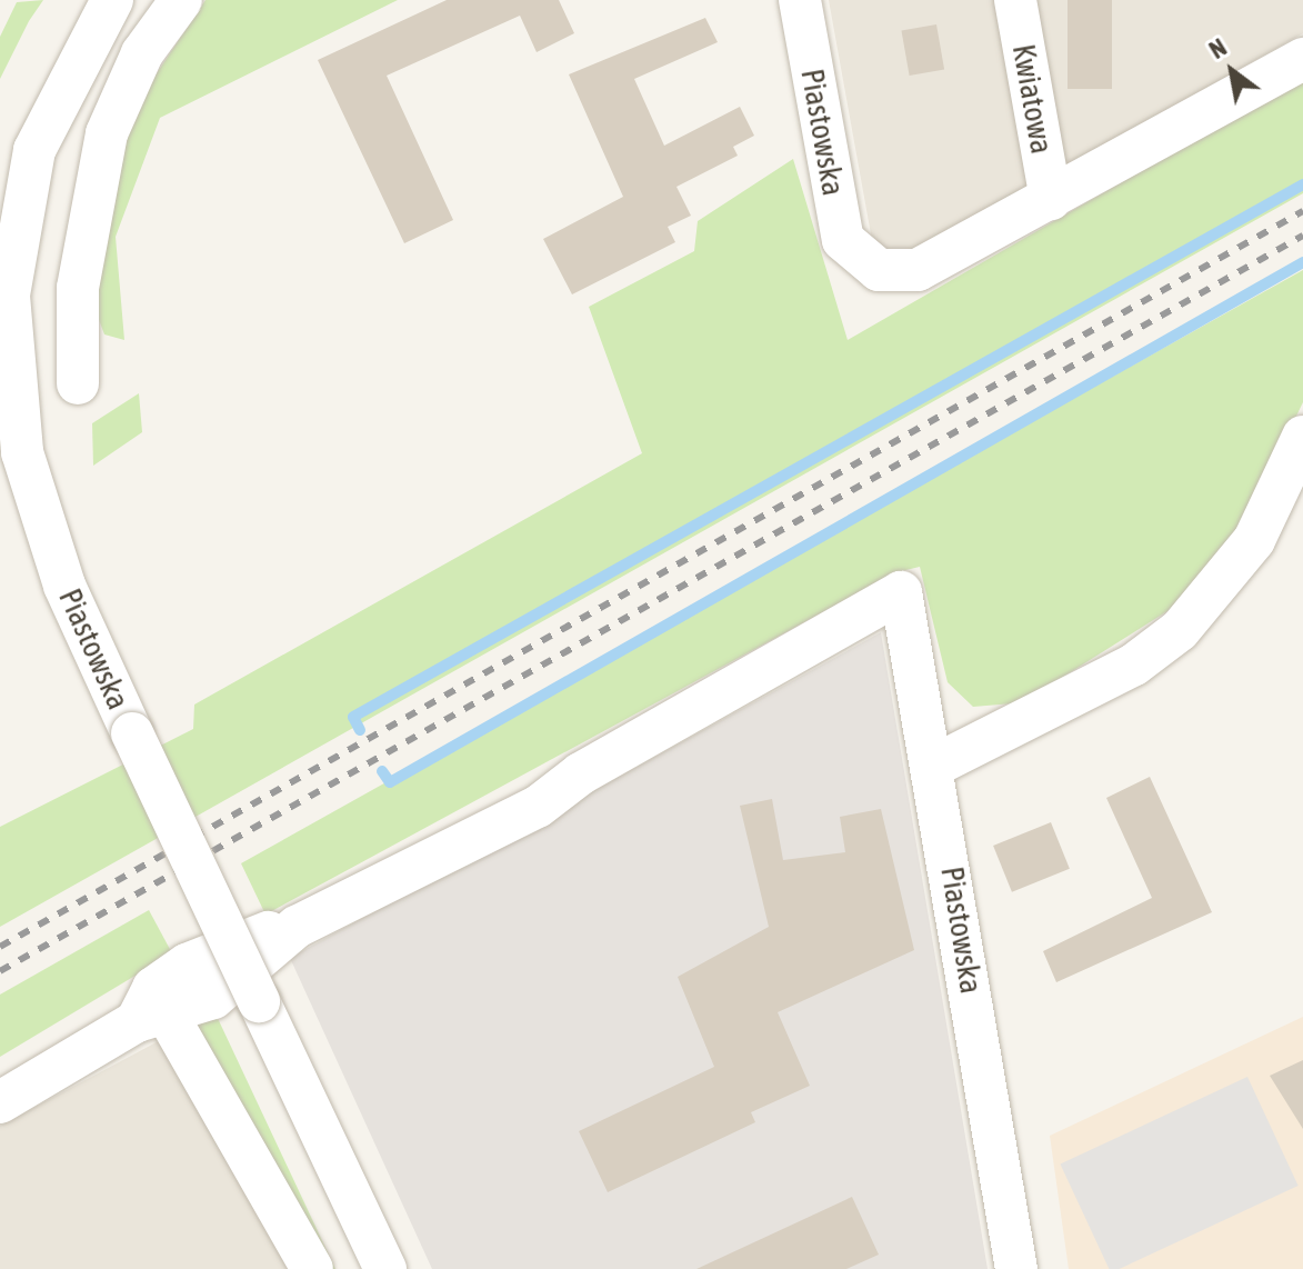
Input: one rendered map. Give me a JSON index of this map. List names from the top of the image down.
{
  "streets": {
    "street": ["Kwiatowa", "Piastowska"]
  },
  "crossings": [
    ["Kwiatowa", "Piastowska"]
  ],
  "north": "top left"
}
